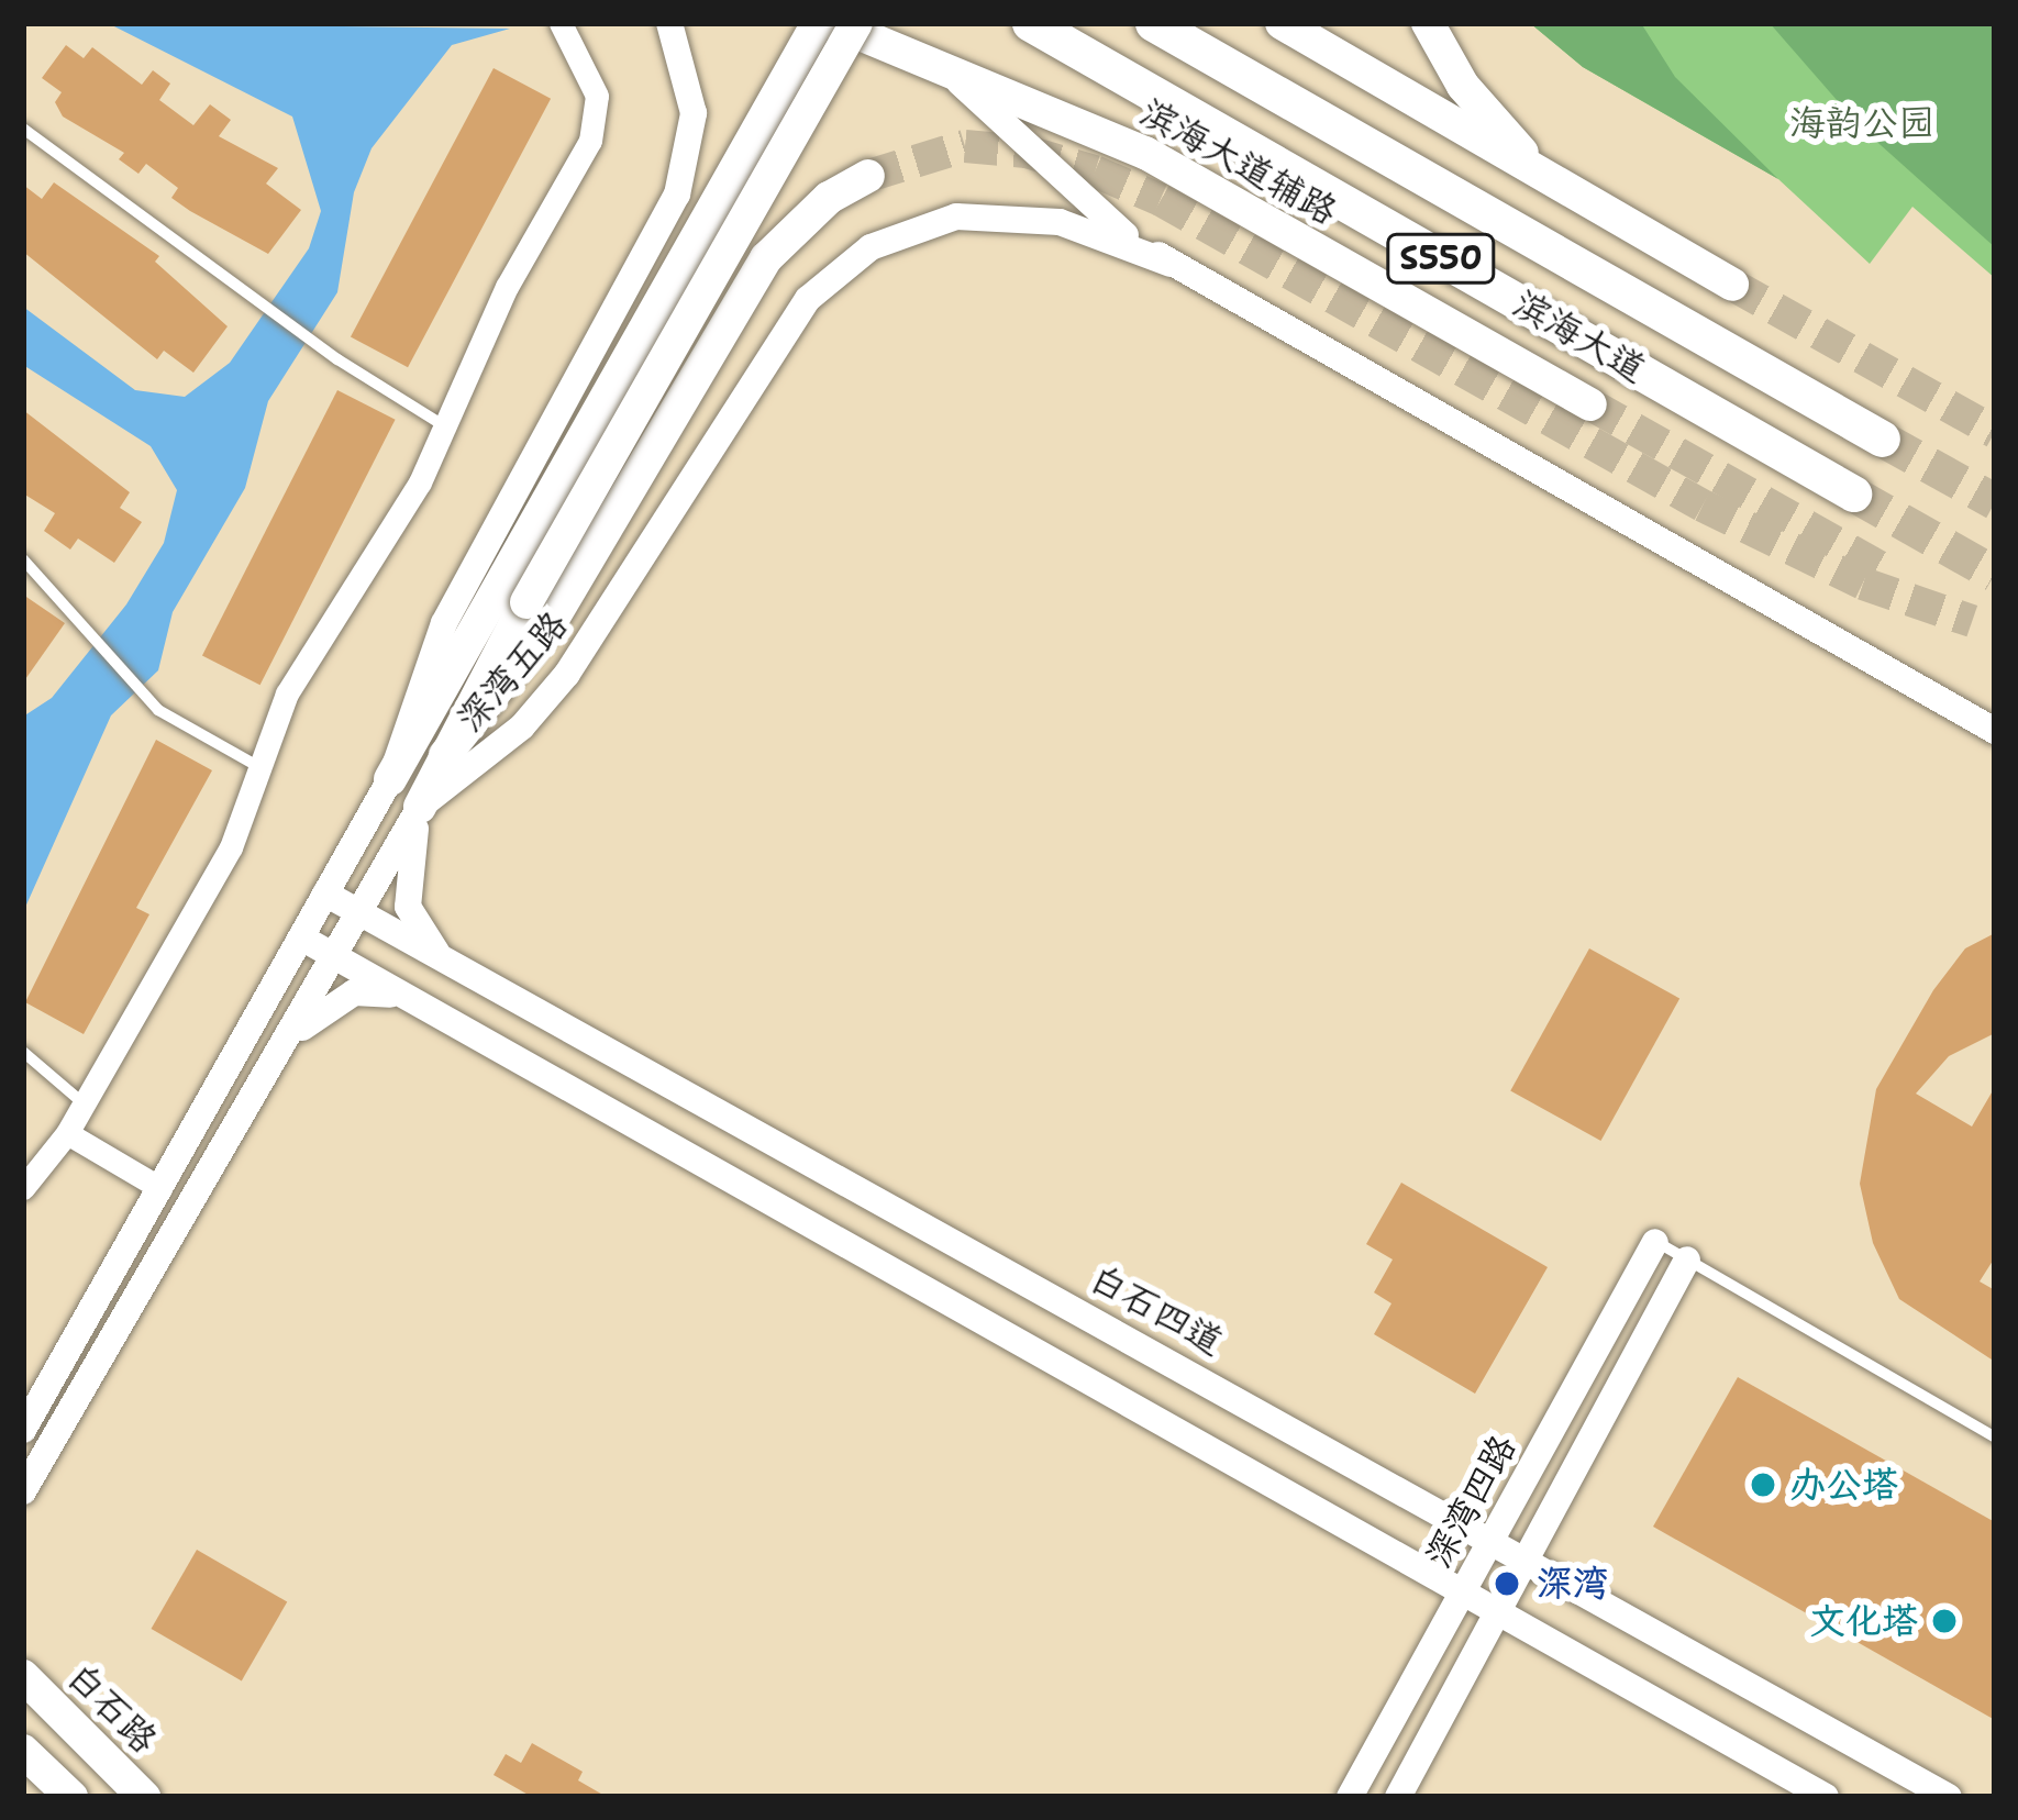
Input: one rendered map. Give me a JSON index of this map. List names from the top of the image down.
{
  "streets": {
    "highway": ["S550", "滨海大道"],
    "main road": ["滨海大道辅路", "白石路"],
    "street": ["深湾五路", "白石四道", "深湾四路"]
  },
  "crossings": [
    ["深湾五路", "白石四道"],
    ["白石四道", "深湾四路"]
  ],
  "parks": ["海韵公园"],
  "places": ["办公塔", "深湾", "文化塔"]
}
